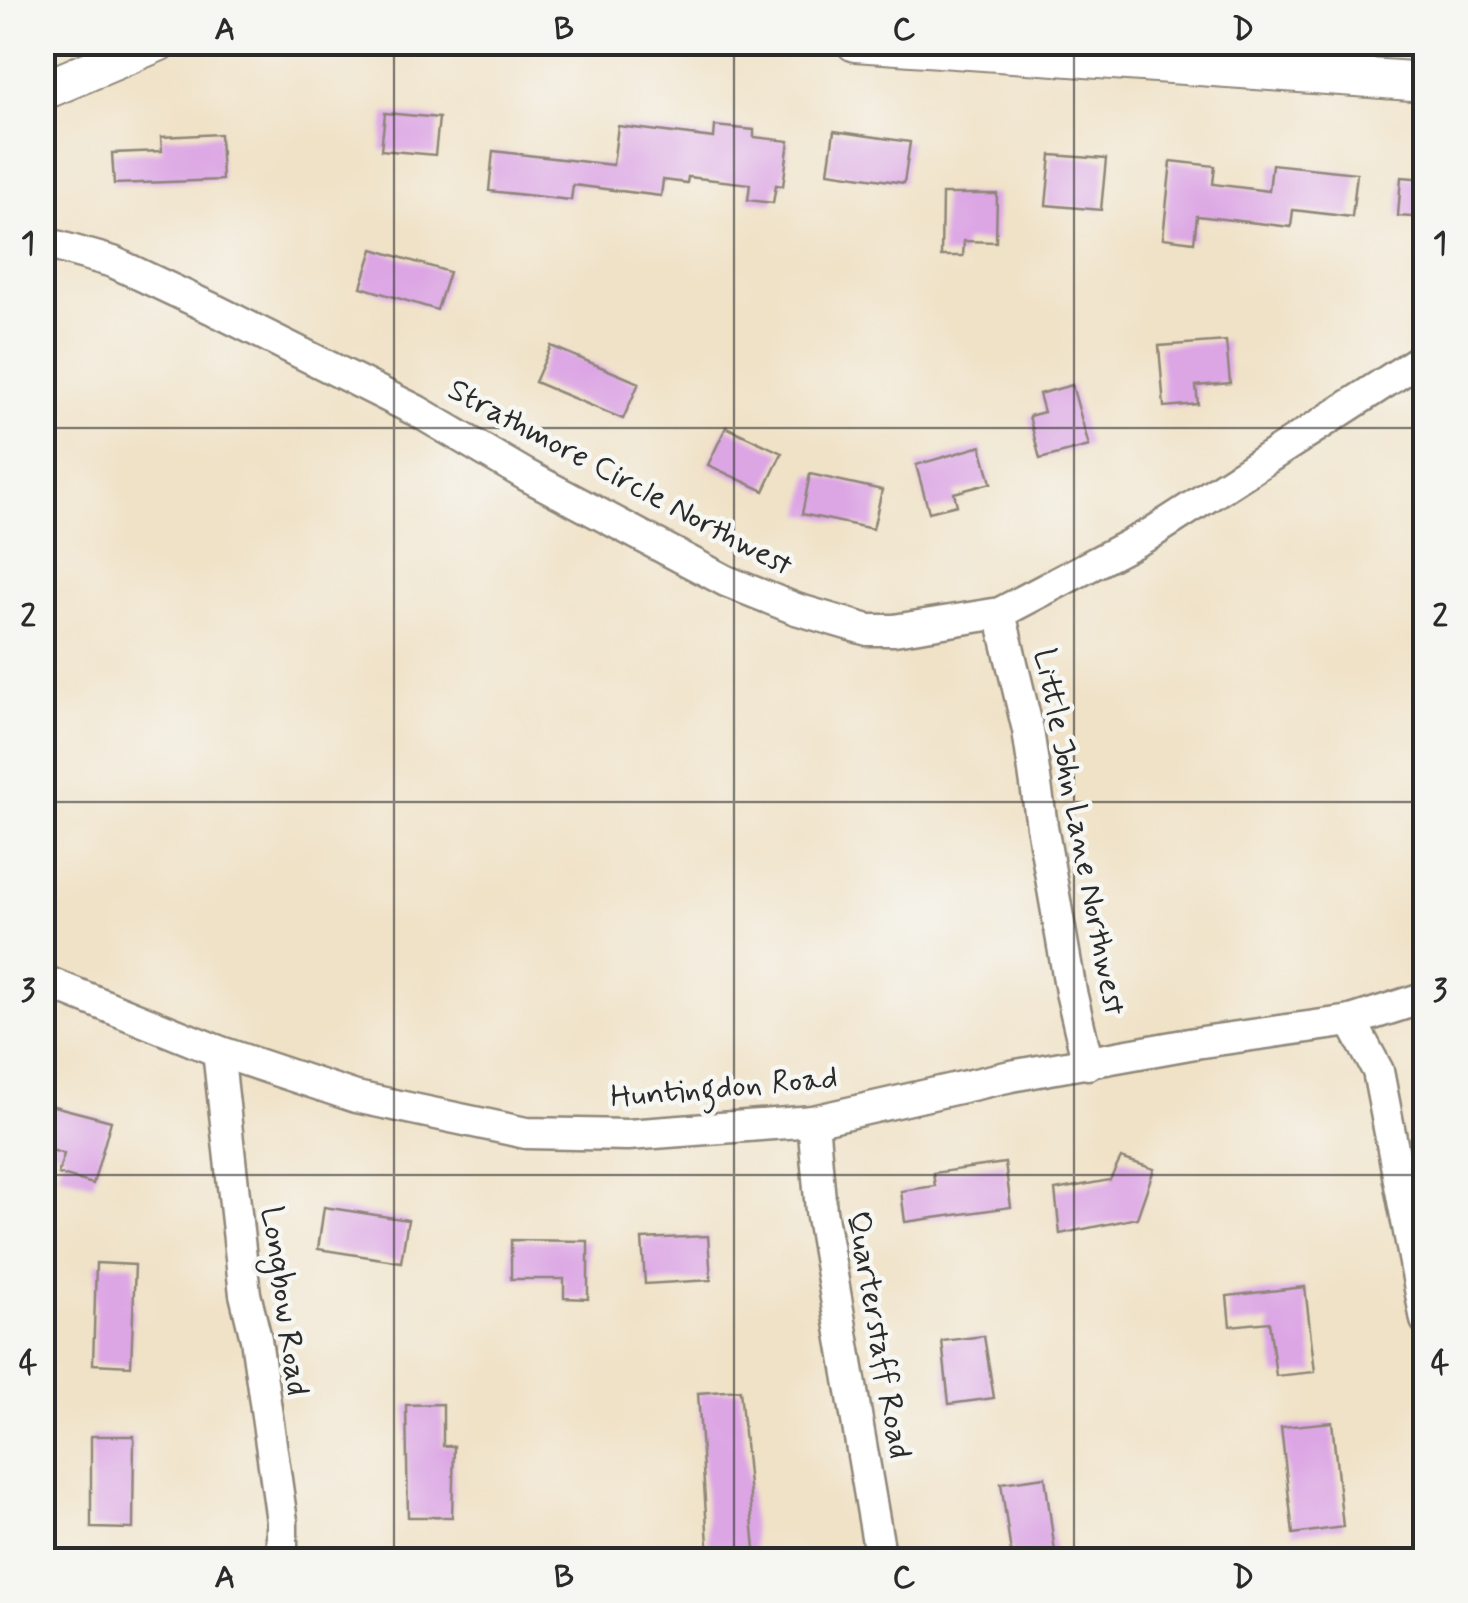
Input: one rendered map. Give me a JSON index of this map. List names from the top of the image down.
{
  "streets": {
    "street": [
      "Strathmore Circle Northwest",
      "Little John Lane Northwest",
      "Huntingdon Road",
      "Longbow Road",
      "Quarterstaff Road"
    ]
  },
  "crossings": [
    ["Strathmore Circle Northwest", "Little John Lane Northwest"],
    ["Little John Lane Northwest", "Huntingdon Road"],
    ["Huntingdon Road", "Longbow Road"],
    ["Huntingdon Road", "Quarterstaff Road"]
  ],
  "grid": {
    "columns": [
      "A",
      "B",
      "C",
      "D"
    ],
    "rows": [
      "1",
      "2",
      "3",
      "4"
    ]
  }
}
